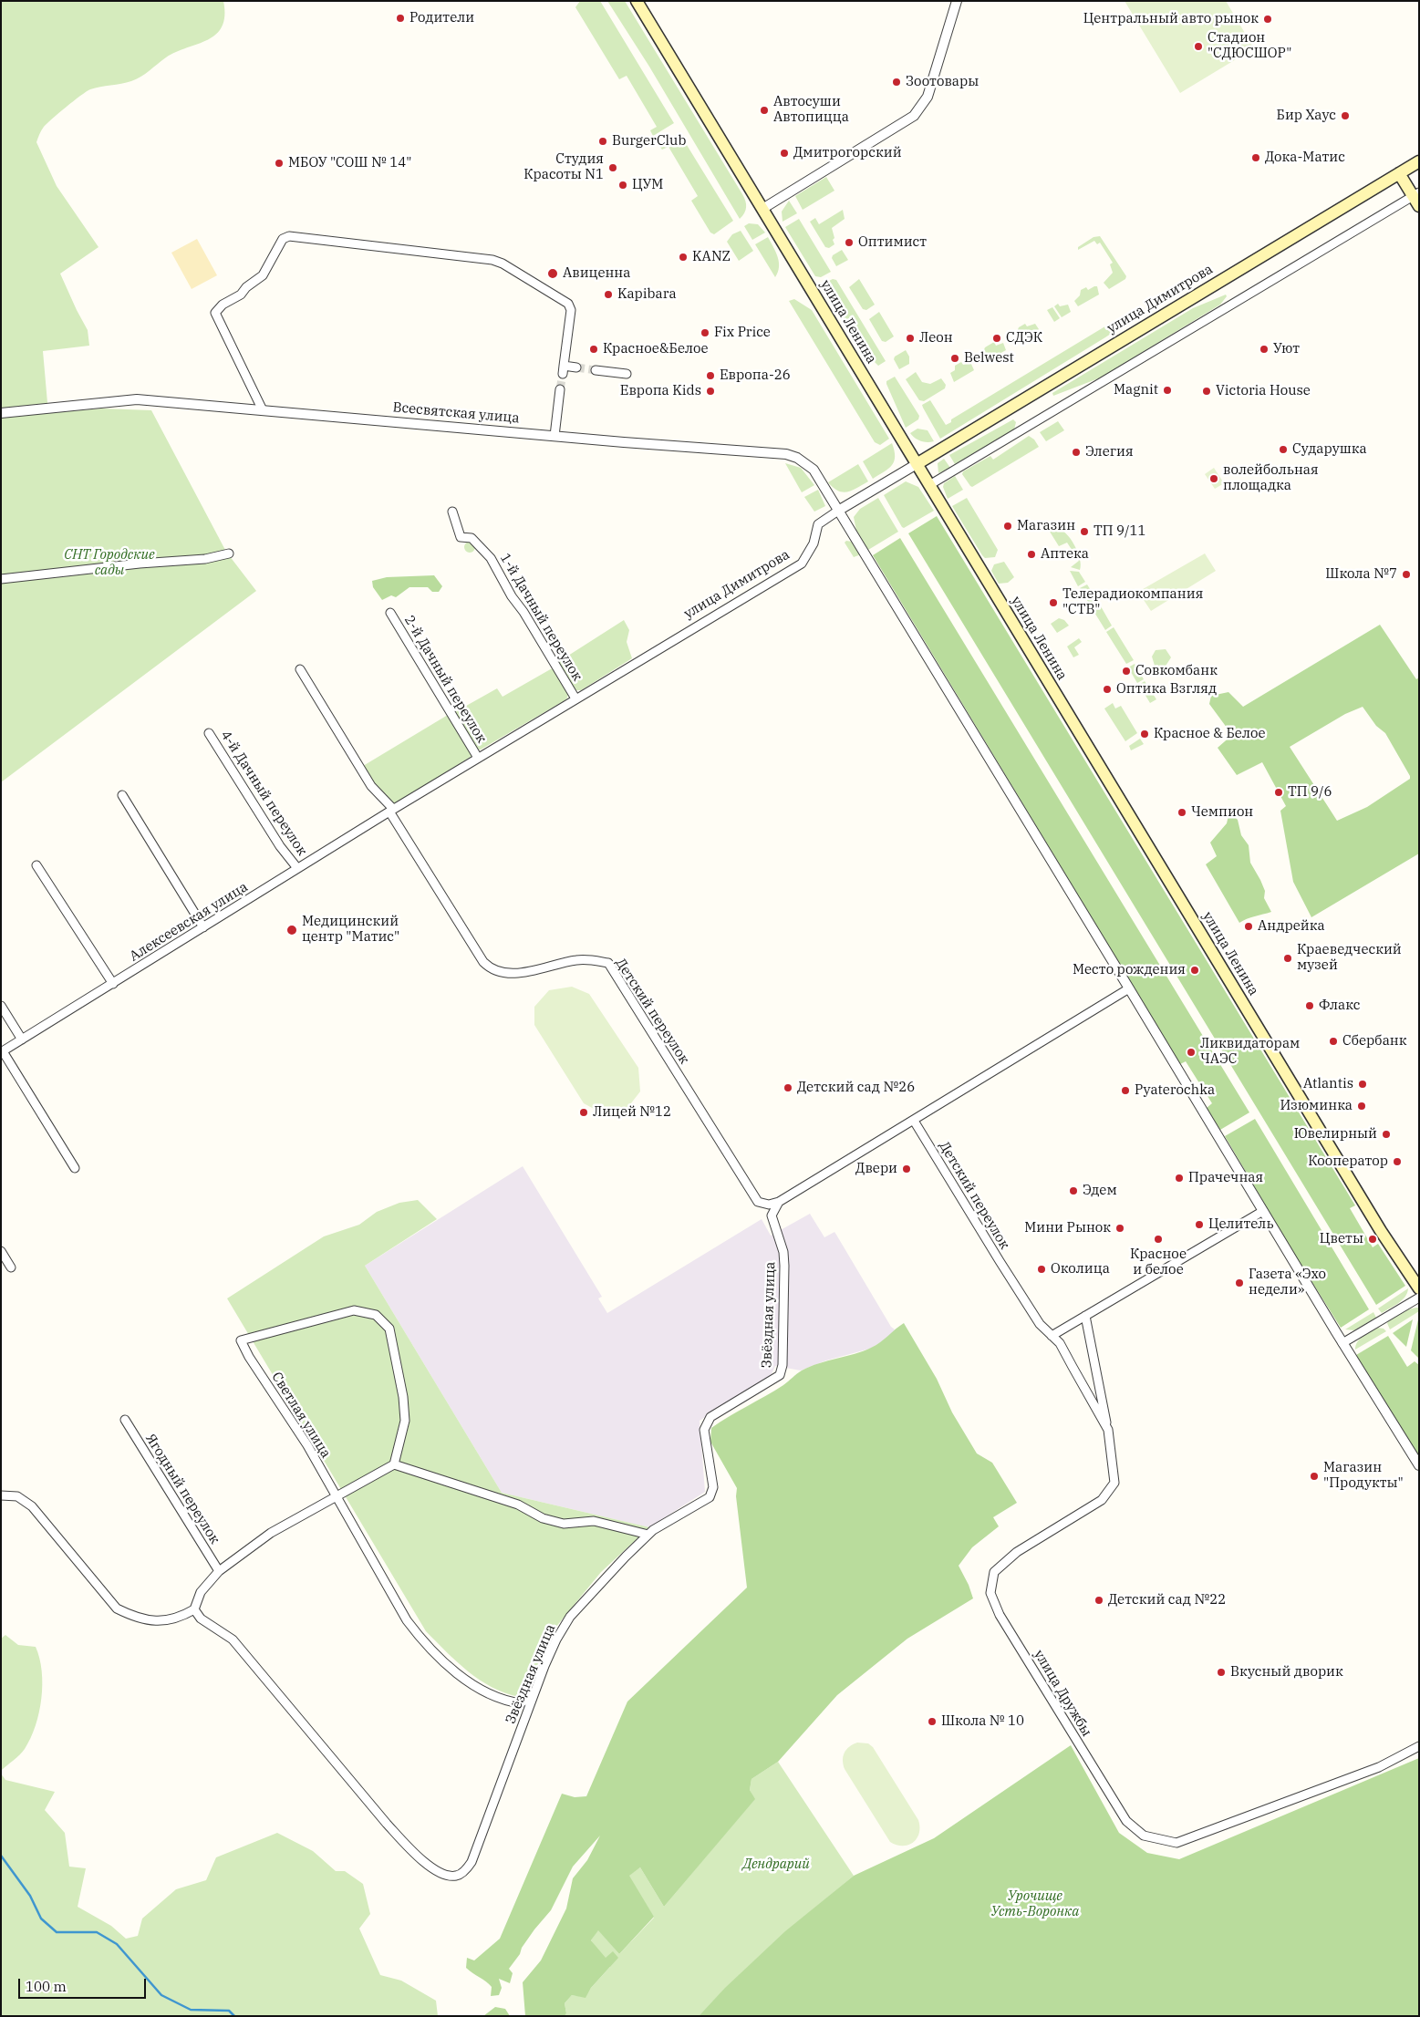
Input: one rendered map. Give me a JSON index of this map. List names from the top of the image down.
{
  "streets": {
    "main road": ["улица Димитрова", "улица Ленина"],
    "street": [
      "Всесвятская улица",
      "1-й Дачный переулок",
      "2-й Дачный переулок",
      "4-й Дачный переулок",
      "Алексеевская улица",
      "Детский переулок",
      "Звёздная улица",
      "Светлая улица",
      "Ягодный переулок",
      "улица Дружбы"
    ]
  },
  "crossings": [
    ["улица Димитрова", "улица Ленина"],
    ["улица Димитрова", "Всесвятская улица"],
    ["улица Димитрова", "1-й Дачный переулок"],
    ["4-й Дачный переулок", "Алексеевская улица"],
    ["Алексеевская улица", "Детский переулок"],
    ["Детский переулок", "Звёздная улица"],
    ["Детский переулок", "улица Дружбы"],
    ["Звёздная улица", "Светлая улица"]
  ],
  "parks": ["СНТ Городские сады", "Дендрарий", "Урочище Усть-Воронка"],
  "places": [
    "Родители",
    "Центральный авто рынок",
    "Стадион \"СДЮСШОР\"",
    "Зоотовары",
    "Автосуши Автопицца",
    "Бир Хаус",
    "BurgerClub",
    "Дмитрогорский",
    "Дока-Матис",
    "МБОУ \"СОШ № 14\"",
    "Студия Красоты N1",
    "ЦУМ",
    "Оптимист",
    "KANZ",
    "Авиценна",
    "Kapibara",
    "Fix Price",
    "Леон",
    "СДЭК",
    "Красное&Белое",
    "Уют",
    "Belwest",
    "Европа-26",
    "Magnit",
    "Европа Kids",
    "Victoria House",
    "Сударушка",
    "Элегия",
    "волейбольная площадка",
    "Магазин",
    "ТП 9/11",
    "Аптека",
    "Школа №7",
    "Телерадиокомпания \"СТВ\"",
    "Совкомбанк",
    "Оптика Взгляд",
    "Красное & Белое",
    "ТП 9/6",
    "Чемпион",
    "Андрейка",
    "Медицинский центр \"Матис\"",
    "Краеведческий музей",
    "Место рождения",
    "Флакс",
    "Сбербанк",
    "Ликвидаторам ЧАЭС",
    "Atlantis",
    "Детский сад №26",
    "Pyaterochka",
    "Изюминка",
    "Лицей №12",
    "Ювелирный",
    "Кооператор",
    "Двери",
    "Прачечная",
    "Эдем",
    "Целитель",
    "Мини Рынок",
    "Красное и белое",
    "Цветы",
    "Околица",
    "Газета «Эхо недели»",
    "Магазин \"Продукты\"",
    "Детский сад №22",
    "Вкусный дворик",
    "Школа № 10"
  ],
  "scale_bar": "100 m"
}
